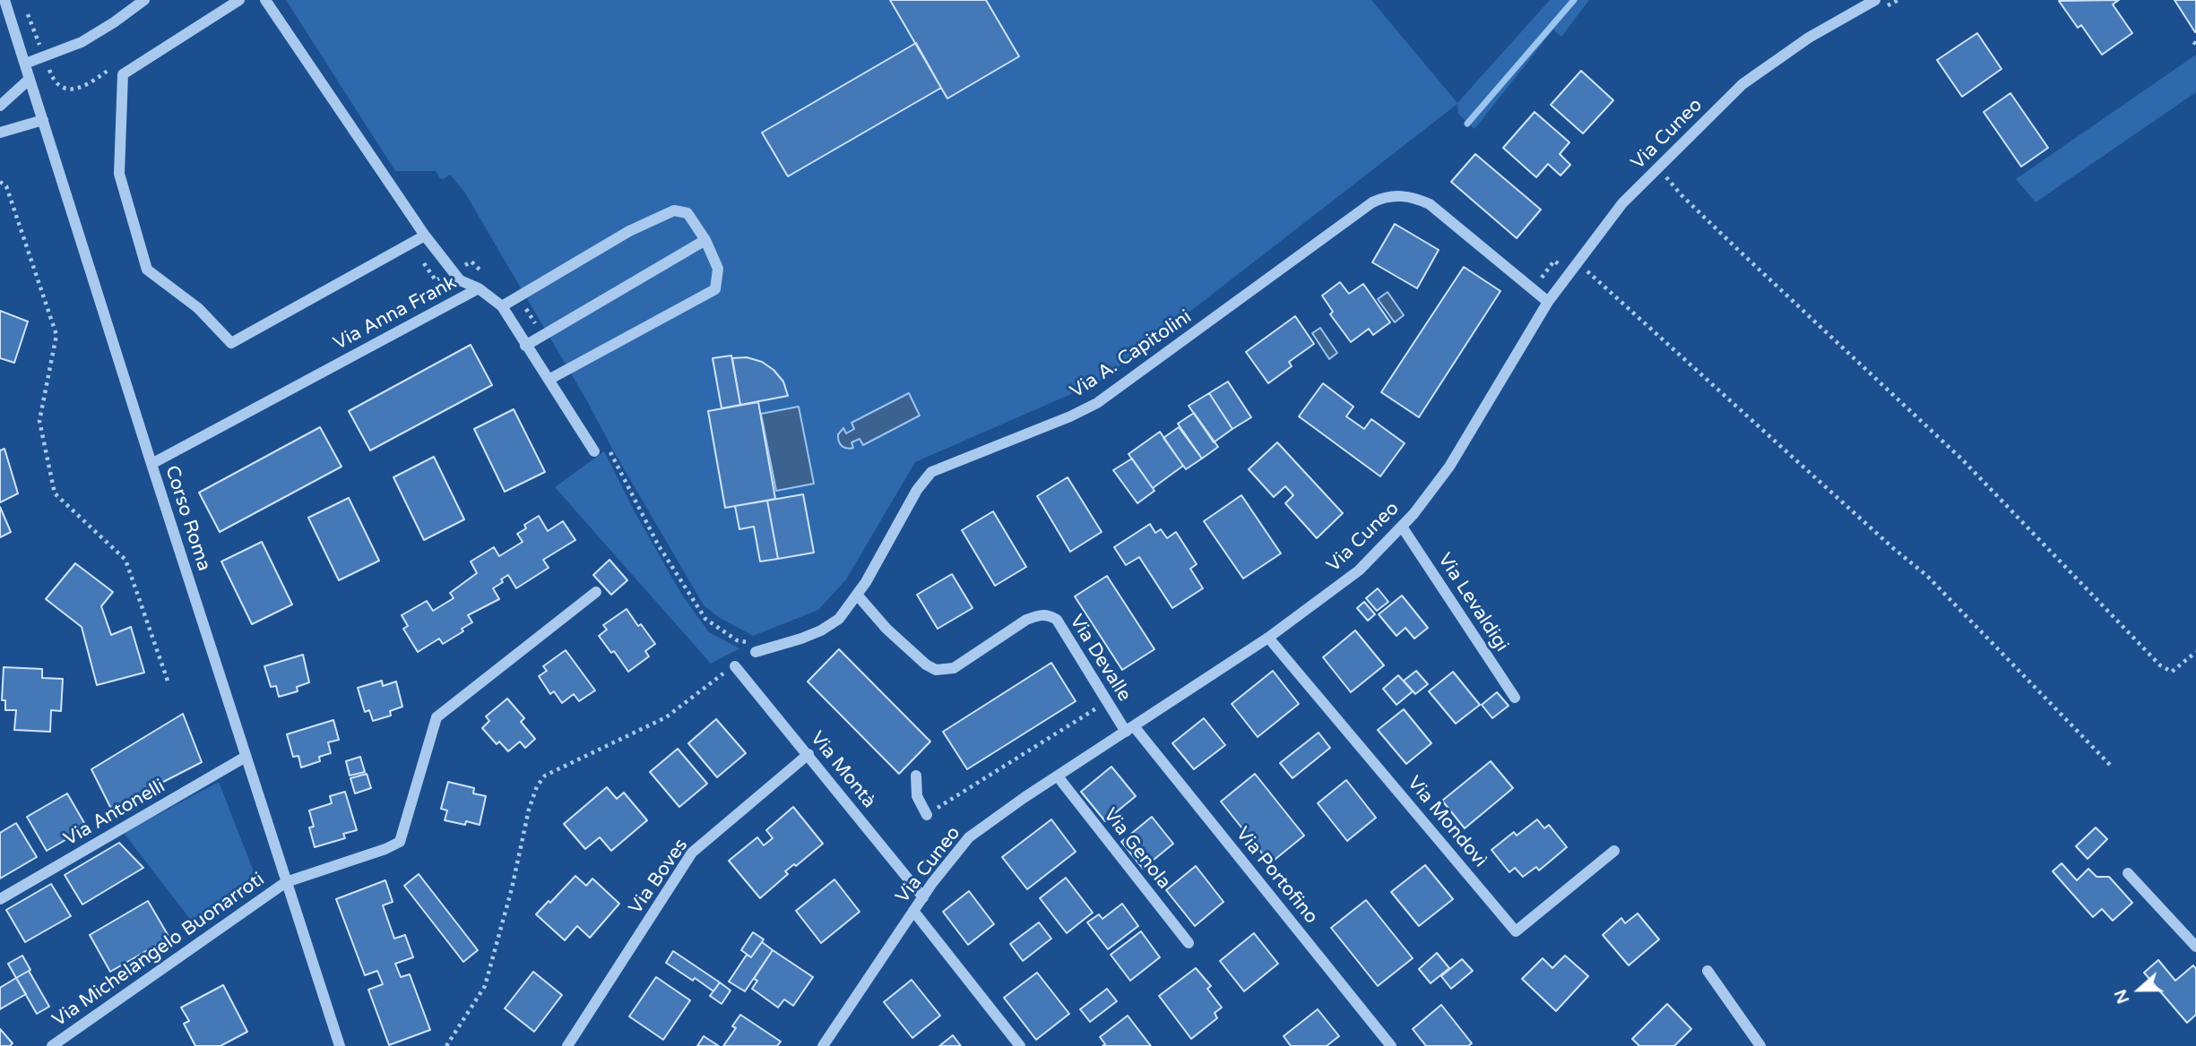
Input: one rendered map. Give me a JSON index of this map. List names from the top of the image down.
{
  "streets": {
    "street": [
      "Via Cuneo",
      "Via Anna Frank",
      "Via A. Capitolini",
      "Corso Roma",
      "Via Levaldigi",
      "Via Devalle",
      "Via Montà",
      "Via Antonelli",
      "Via Mondovì",
      "Via Genola",
      "Via Portofino",
      "Via Boves",
      "Via Michelangelo Buonarroti"
    ]
  },
  "crossings": [
    ["Via Cuneo", "Via A. Capitolini"],
    ["Via Cuneo", "Via Levaldigi"],
    ["Via Cuneo", "Via Devalle"],
    ["Via Cuneo", "Via Montà"],
    ["Via Cuneo", "Via Mondovì"],
    ["Via Cuneo", "Via Genola"],
    ["Via Cuneo", "Via Portofino"],
    ["Via Anna Frank", "Corso Roma"],
    ["Via A. Capitolini", "Via Devalle"],
    ["Corso Roma", "Via Antonelli"],
    ["Corso Roma", "Via Michelangelo Buonarroti"],
    ["Via Devalle", "Via Portofino"],
    ["Via Montà", "Via Boves"]
  ],
  "north": "left"
}
